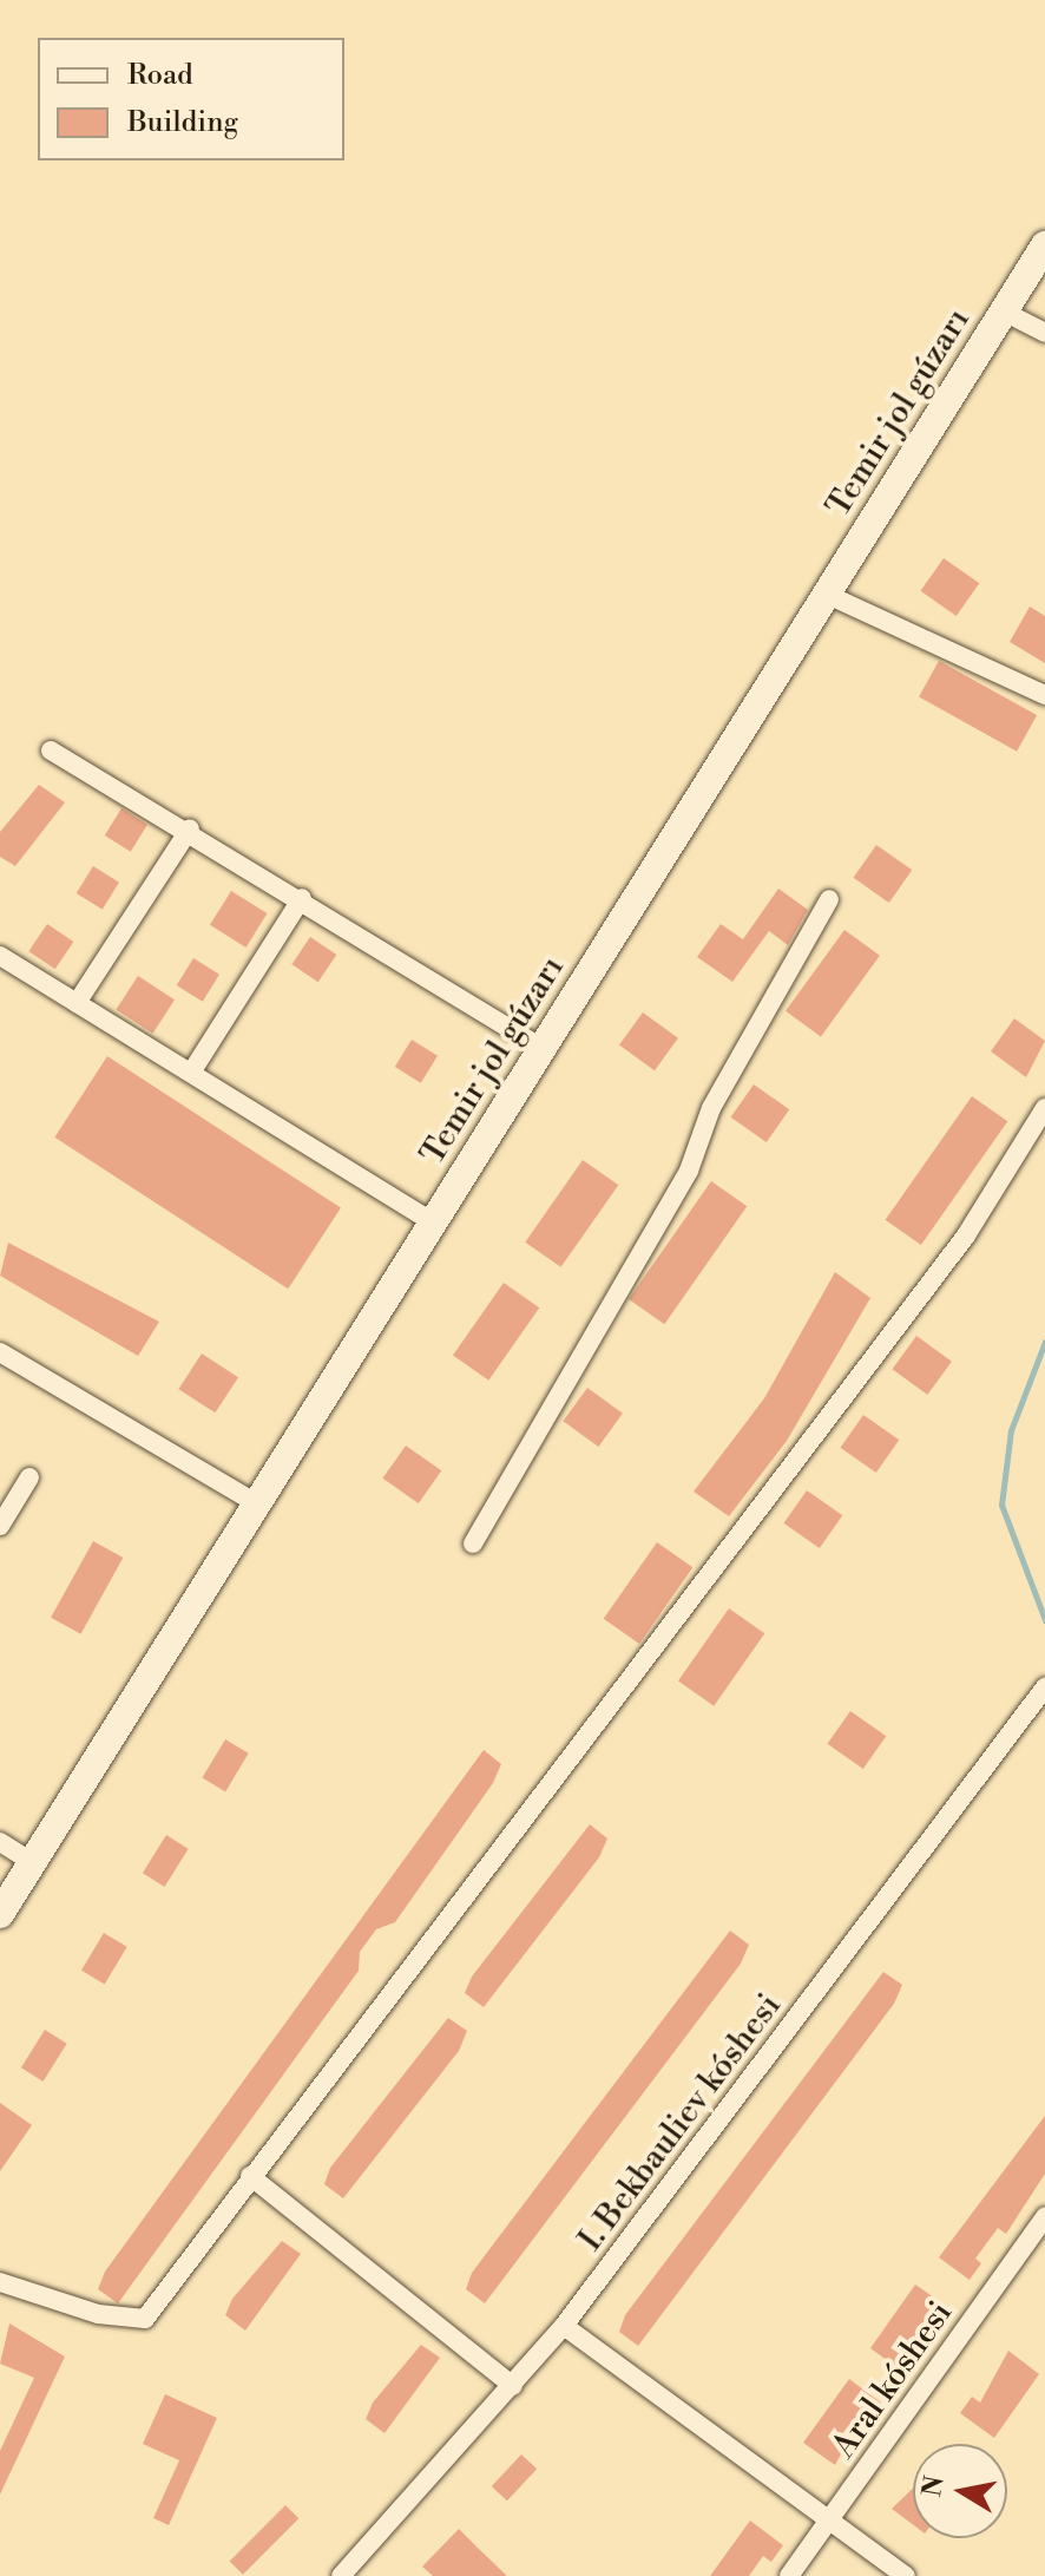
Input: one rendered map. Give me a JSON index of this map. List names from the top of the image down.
{
  "streets": {
    "street": ["Temir jol gúzarı", "I. Bekbauliev kóshesi", "Aral kóshesi"]
  },
  "legend": ["Road", "Building"],
  "north": "left"
}
